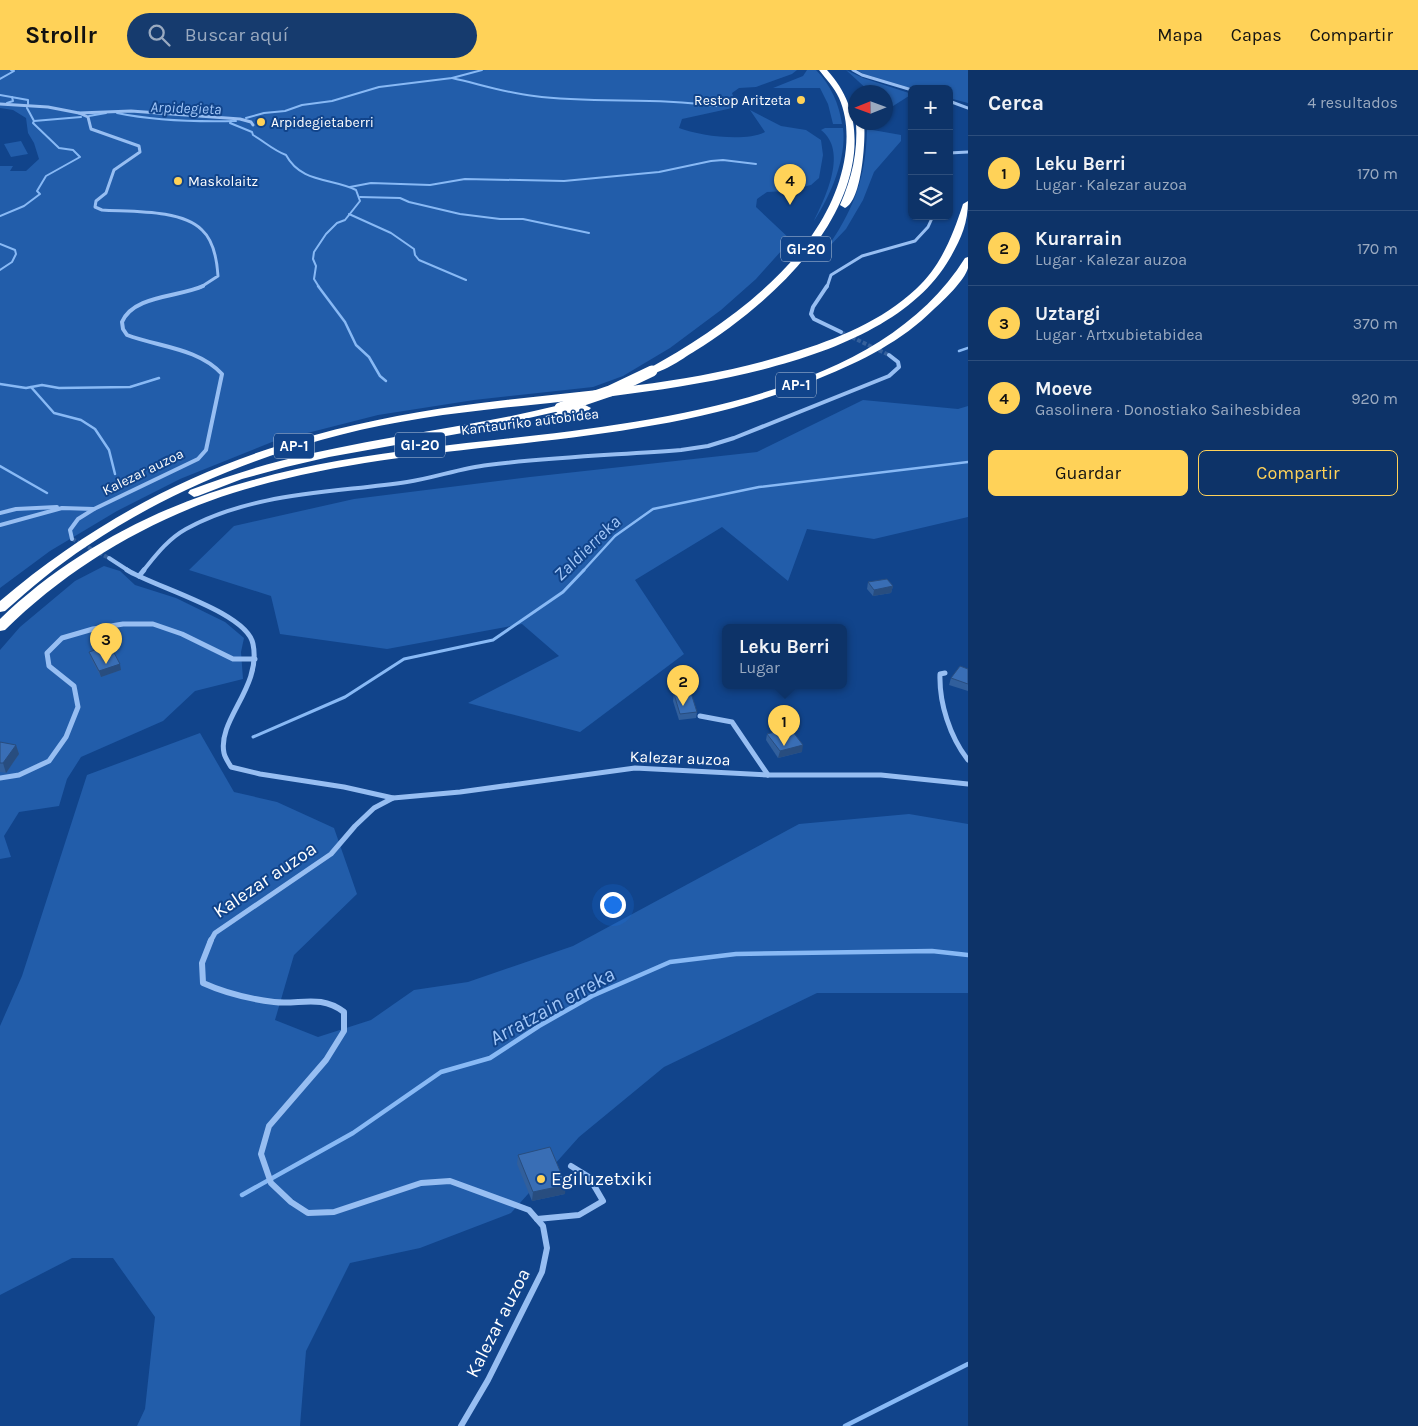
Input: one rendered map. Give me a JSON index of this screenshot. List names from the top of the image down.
{
  "streets": {
    "highway": ["GI-20", "AP-1", "Kantauriko autobidea"],
    "street": ["Kalezar auzoa"]
  },
  "crossings": [
    ["GI-20", "Kantauriko autobidea"]
  ],
  "water": ["Arpidegieta", "Zaldierreka", "Arratzain erreka"],
  "places": [
    "Restop Aritzeta",
    "Arpidegietaberri",
    "Maskolaitz",
    "Egiluzetxiki"
  ],
  "north": "left",
  "page": {
    "header": "Strollr",
    "search": "Buscar aquí",
    "nav": ["Mapa", "Capas", "Compartir"],
    "heading": ["Cerca", "4 resultados"],
    "map_buttons": ["+", "−"],
    "list": [
      {
        "mark": "1",
        "name": "Leku Berri",
        "note": "Lugar · Kalezar auzoa",
        "value": "170 m"
      },
      {
        "mark": "2",
        "name": "Kurarrain",
        "note": "Lugar · Kalezar auzoa",
        "value": "170 m"
      },
      {
        "mark": "3",
        "name": "Uztargi",
        "note": "Lugar · Artxubietabidea",
        "value": "370 m"
      },
      {
        "mark": "4",
        "name": "Moeve",
        "note": "Gasolinera · Donostiako Saihesbidea",
        "value": "920 m"
      }
    ],
    "pins": [
      "4",
      "3",
      "2",
      "1"
    ],
    "buttons": ["Guardar", "Compartir"],
    "popup": ["Leku Berri", "Lugar"]
  }
}
